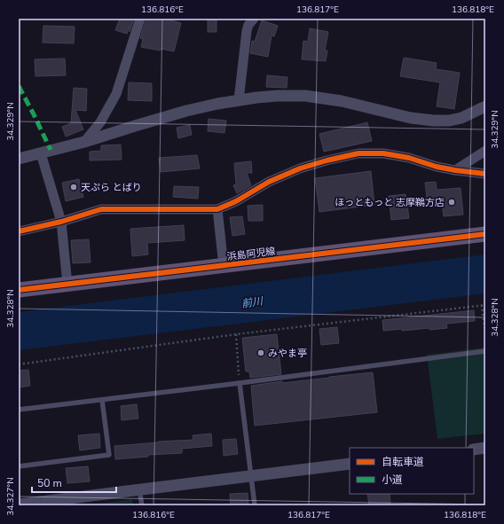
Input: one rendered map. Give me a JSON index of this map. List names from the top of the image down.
{
  "streets": {
    "main road": ["浜島阿児線"]
  },
  "water": ["前川"],
  "places": ["天ぷら とばり", "ほっともっと 志摩鵜方店", "みやま亭"],
  "legend": ["自転車道", "小道"],
  "scale_bar": "50 m",
  "coordinates": [
    "136.816°E",
    "136.817°E",
    "136.818°E",
    "34.329°N",
    "34.328°N",
    "34.327°N"
  ]
}
